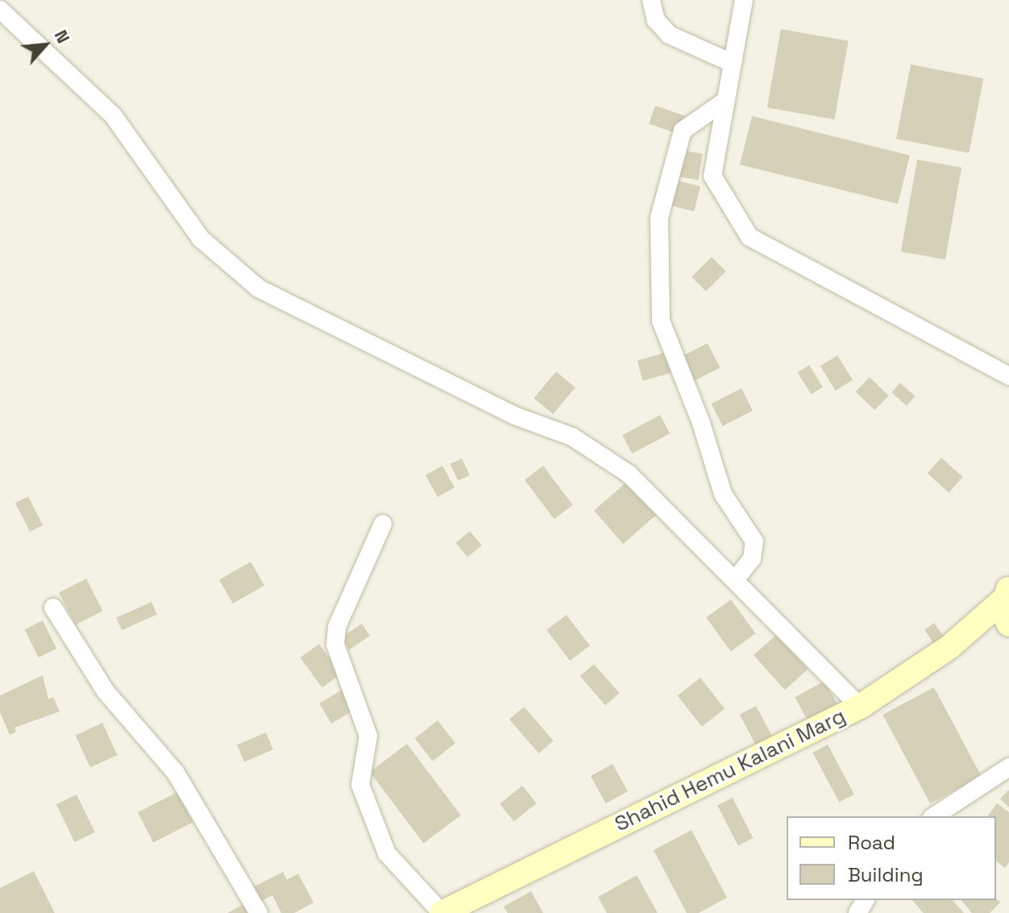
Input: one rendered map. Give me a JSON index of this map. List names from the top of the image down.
{
  "streets": {
    "main road": ["Shahid Hemu Kalani Marg"]
  },
  "legend": ["Road", "Building"],
  "north": "top right"
}
